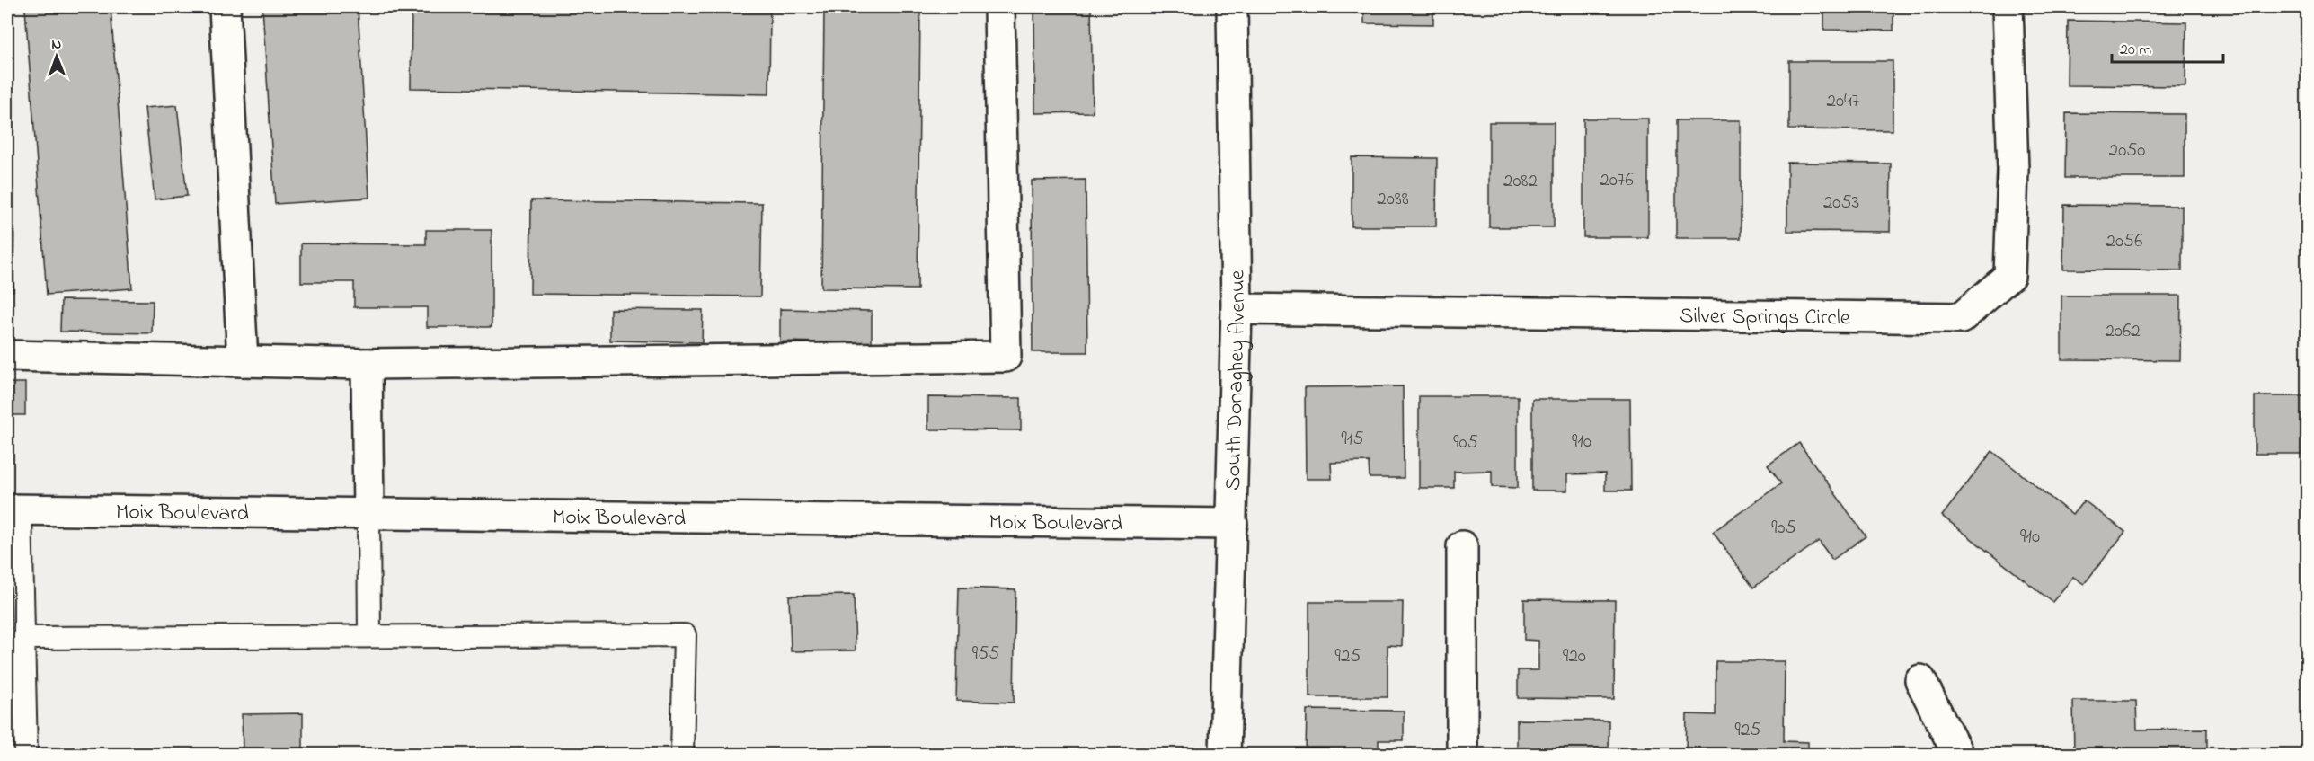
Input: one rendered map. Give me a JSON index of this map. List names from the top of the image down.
{
  "streets": {
    "street": ["Silver Springs Circle", "South Donaghey Avenue", "Moix Boulevard"]
  },
  "crossings": [
    ["Silver Springs Circle", "South Donaghey Avenue"],
    ["South Donaghey Avenue", "Moix Boulevard"]
  ],
  "house_numbers": [
    "2047",
    "2050",
    "2076",
    "2082",
    "2088",
    "2053",
    "2056",
    "2062",
    "915",
    "910",
    "905",
    "905",
    "910",
    "955",
    "925",
    "920",
    "925"
  ],
  "scale_bar": "20 m",
  "north": "top"
}
